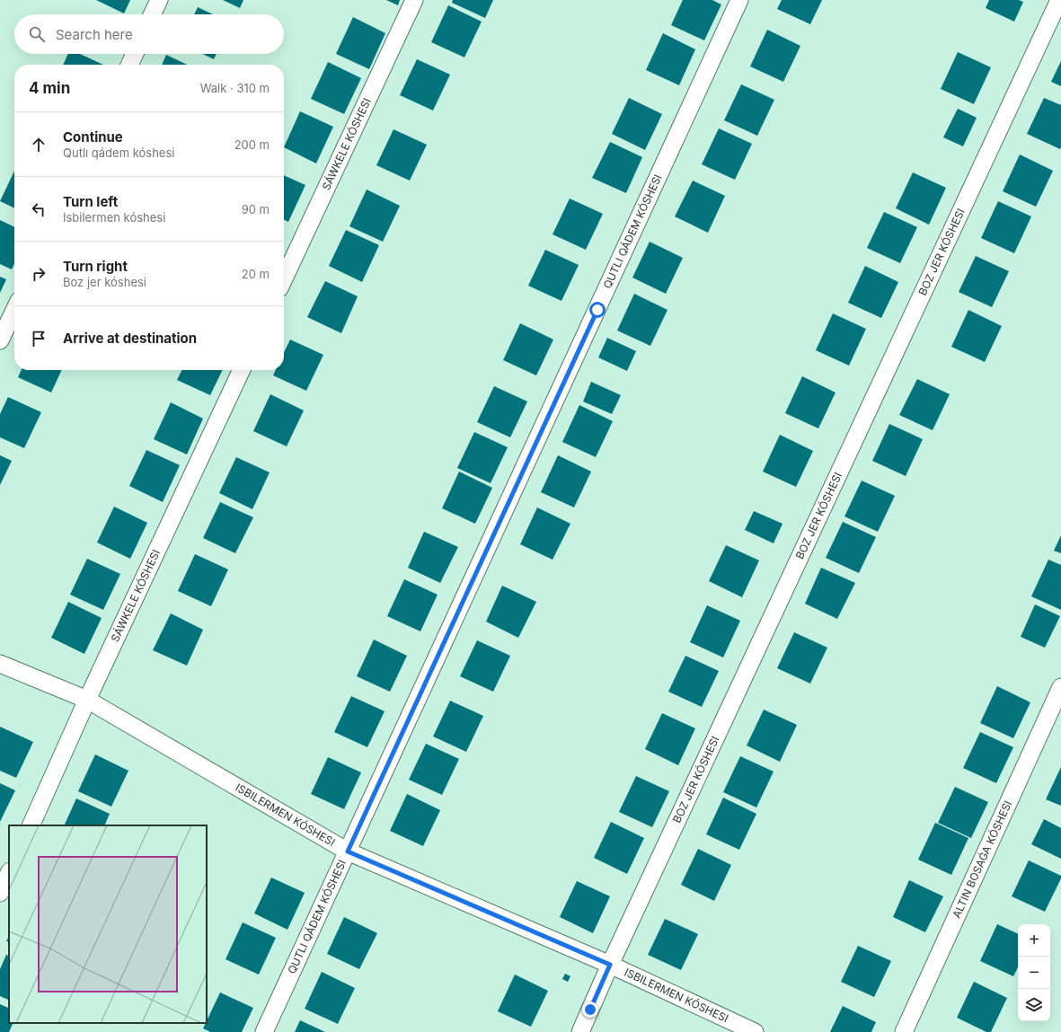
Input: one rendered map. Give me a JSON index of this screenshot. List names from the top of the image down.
{
  "streets": {
    "street": ["SÁWKELE KÓSHESI", "BOZ JER KÓSHESI", "ISBILERMEN KÓSHESI"]
  },
  "crossings": [
    ["SÁWKELE KÓSHESI", "ISBILERMEN KÓSHESI"],
    ["BOZ JER KÓSHESI", "ISBILERMEN KÓSHESI"]
  ],
  "page": {
    "search": "Search here",
    "heading": ["4 min", "Walk · 310 m"],
    "list": [
      ["Continue", "Qutlı qádem kóshesi", "200 m"],
      ["Turn left", "Isbilermen kóshesi", "90 m"],
      ["Turn right", "Boz jer kóshesi", "20 m"],
      "Arrive at destination"
    ],
    "map_buttons": ["+", "−"]
  }
}
